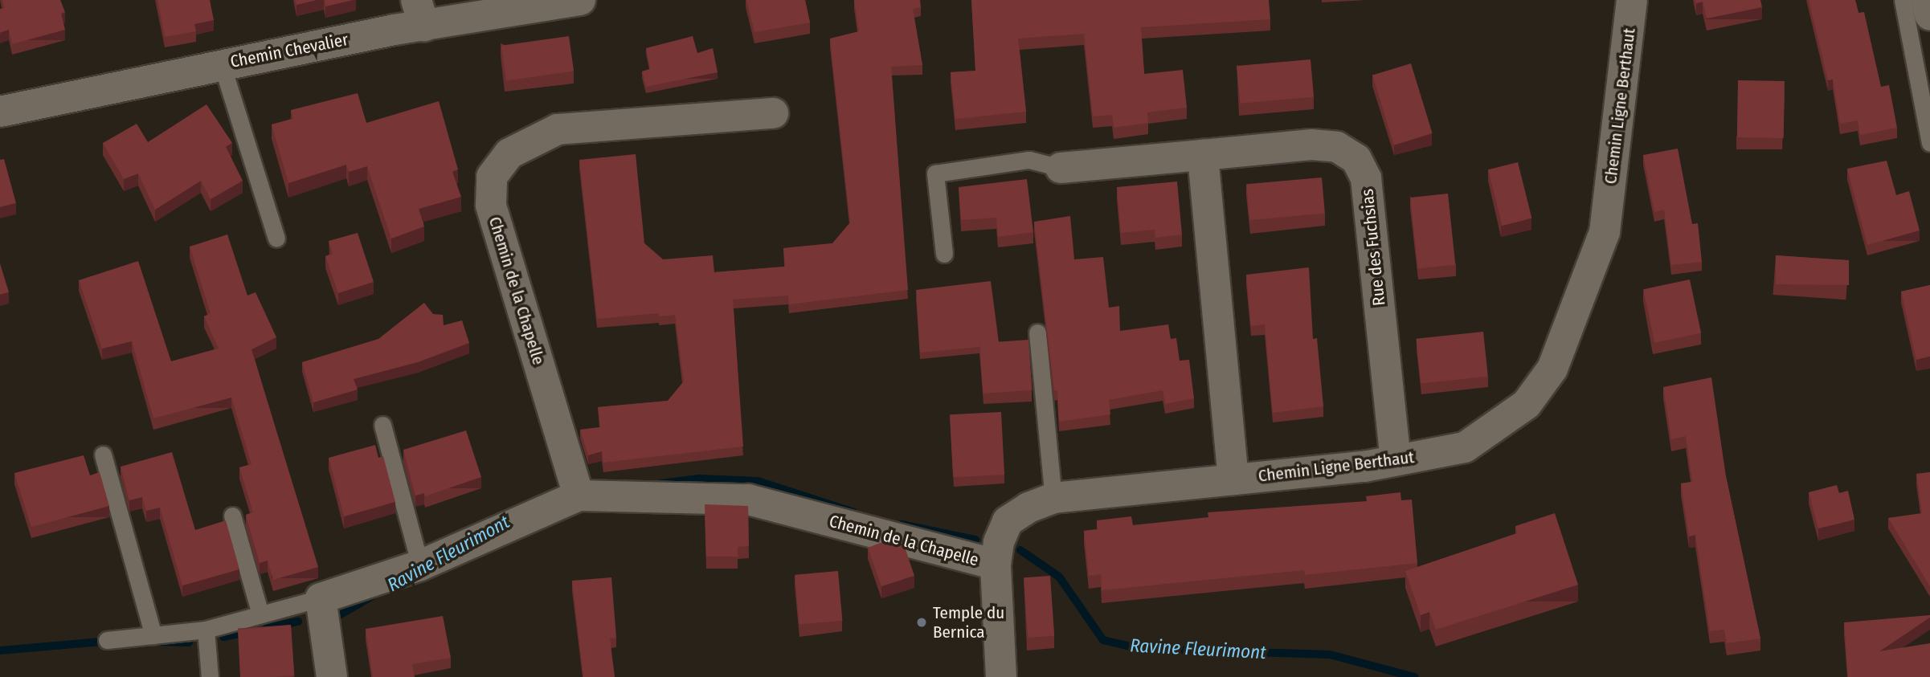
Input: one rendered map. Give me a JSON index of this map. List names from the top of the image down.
{
  "streets": {
    "street": [
      "Chemin Chevalier",
      "Chemin Ligne Berthaut",
      "Rue des Fuchsias",
      "Chemin de la Chapelle"
    ]
  },
  "crossings": [
    ["Chemin Ligne Berthaut", "Rue des Fuchsias"],
    ["Chemin Ligne Berthaut", "Chemin de la Chapelle"]
  ],
  "water": ["Ravine Fleurimont"],
  "places": ["Temple du Bernica"]
}
